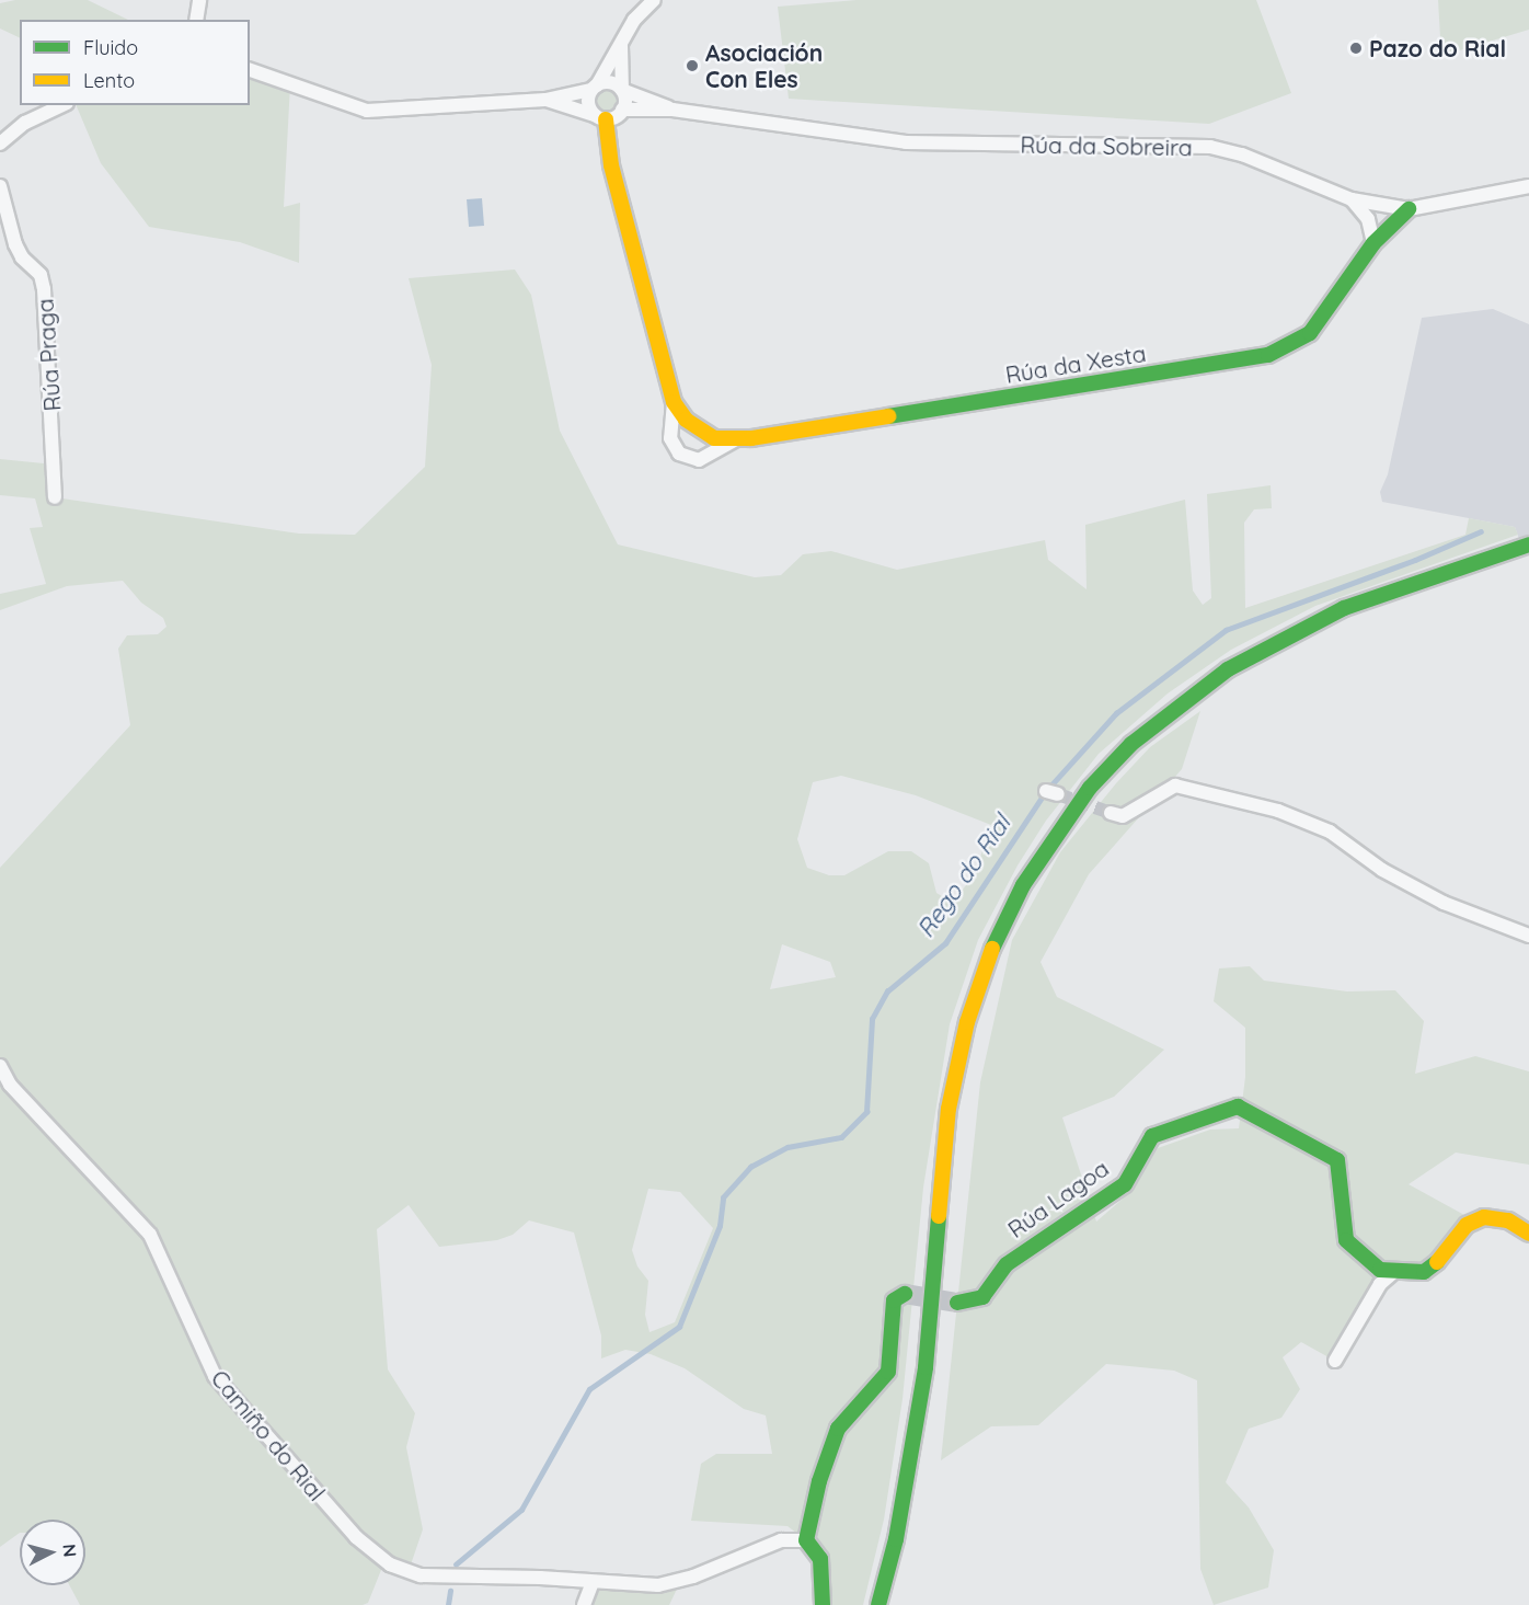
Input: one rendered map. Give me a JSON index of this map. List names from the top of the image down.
{
  "streets": {
    "street": [
      "Rúa da Sobreira",
      "Rúa Praga",
      "Rúa da Xesta",
      "Rúa Lagoa",
      "Camiño do Rial"
    ]
  },
  "crossings": [
    ["Rúa da Sobreira", "Rúa da Xesta"]
  ],
  "water": ["Rego do Rial"],
  "places": ["Pazo do Rial", "Asociación Con Eles"],
  "legend": ["Fluido", "Lento"],
  "north": "right"
}
